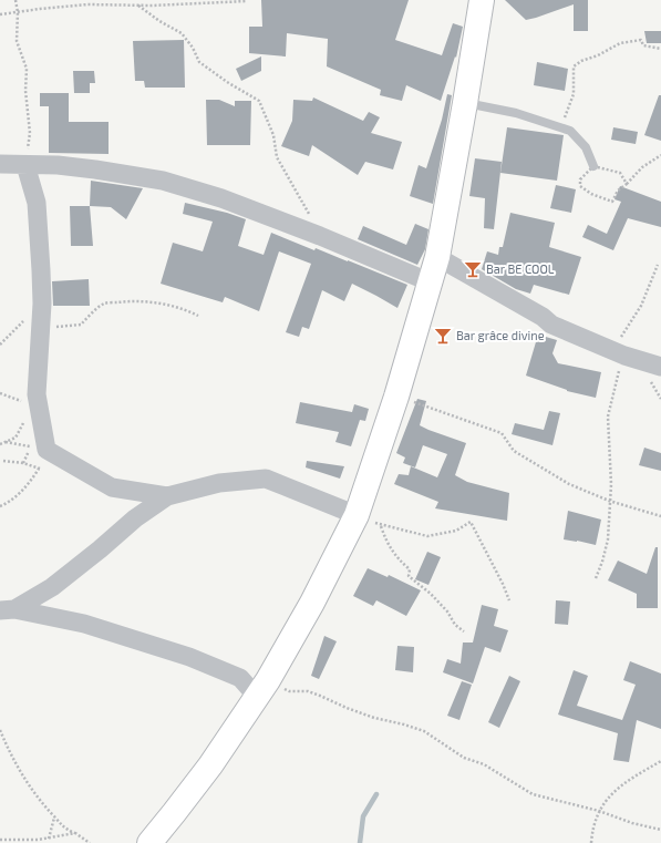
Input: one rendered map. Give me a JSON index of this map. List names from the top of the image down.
{
  "places": {
    "bar": ["Bar BE COOL", "Bar grâce divine"]
  }
}
